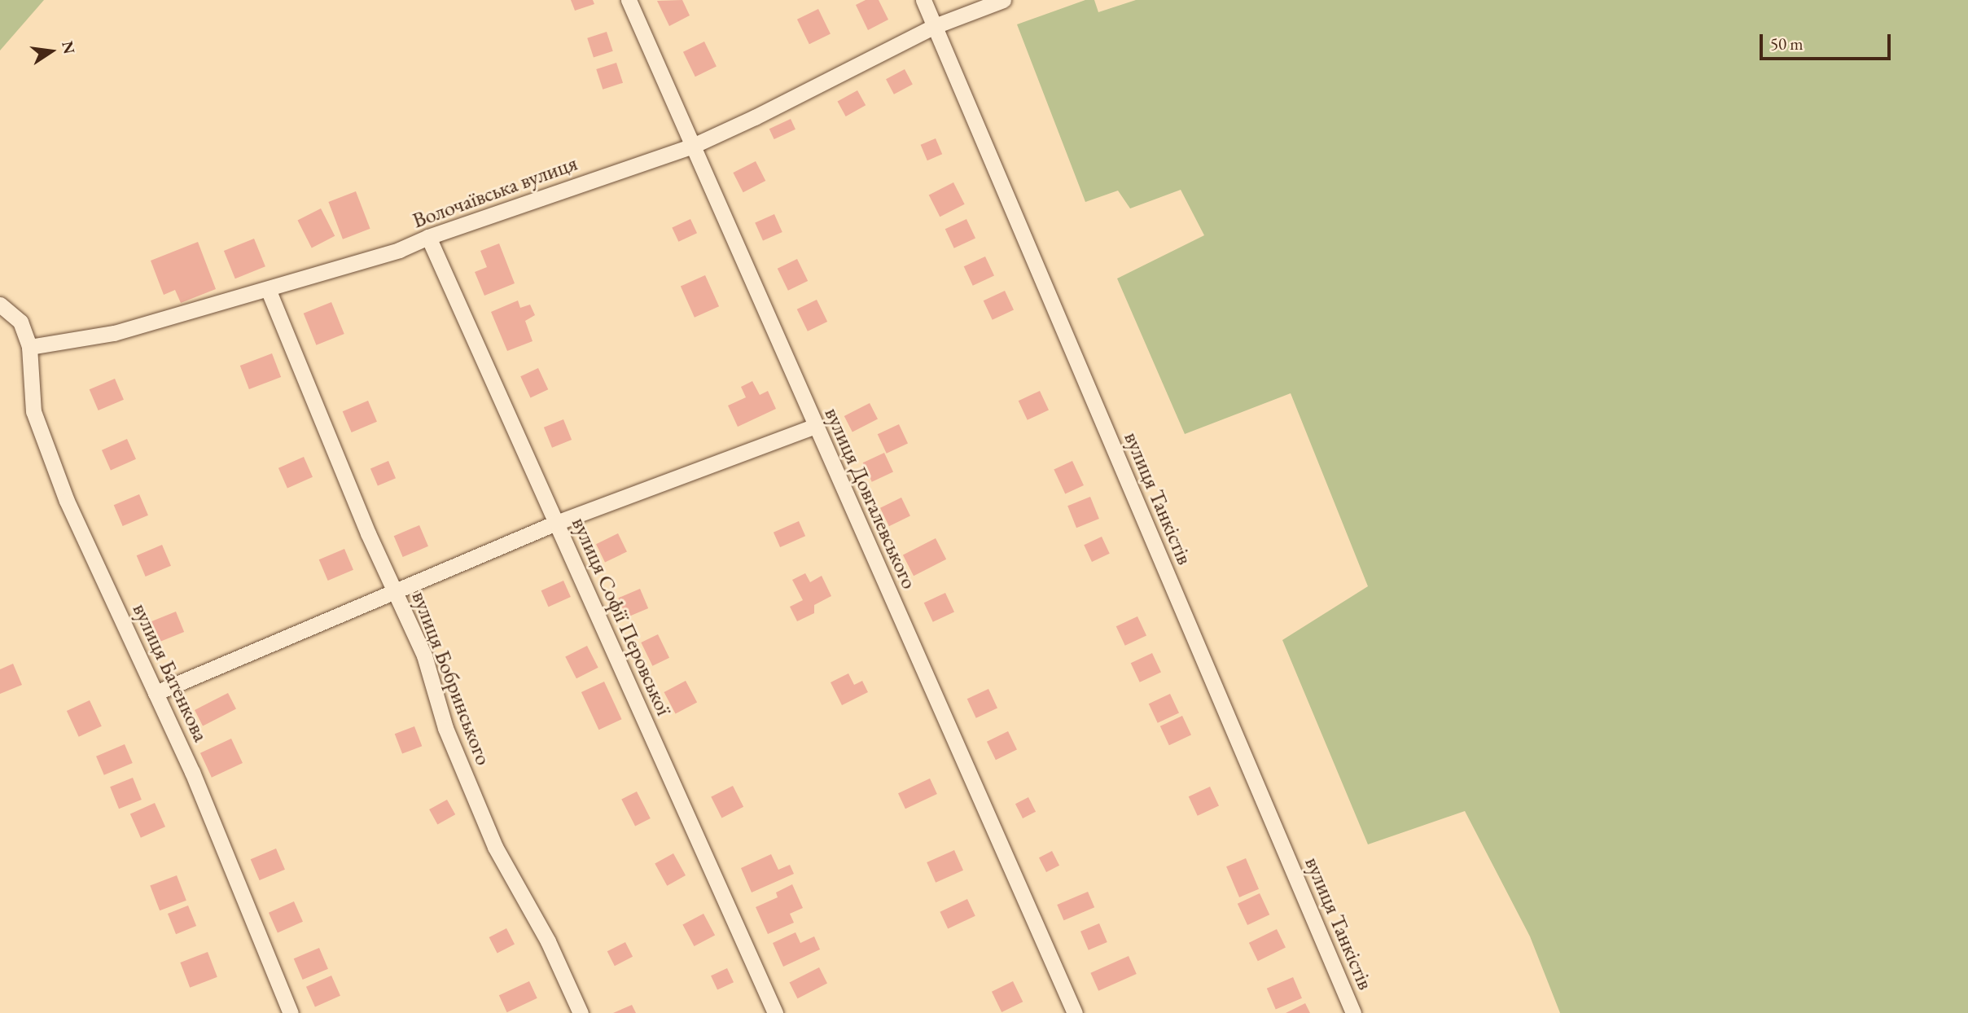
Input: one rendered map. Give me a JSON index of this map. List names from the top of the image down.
{
  "streets": {
    "street": [
      "Волочаївська вулиця",
      "вулиця Довгалевського",
      "вулиця Танкістів",
      "вулиця Софії Перовської",
      "вулиця Батенкова",
      "вулиця Бобринського"
    ]
  },
  "crossings": [
    ["Волочаївська вулиця", "вулиця Довгалевського"],
    ["Волочаївська вулиця", "вулиця Танкістів"],
    ["Волочаївська вулиця", "вулиця Софії Перовської"],
    ["Волочаївська вулиця", "вулиця Батенкова"],
    ["Волочаївська вулиця", "вулиця Бобринського"]
  ],
  "scale_bar": "50 m",
  "north": "right"
}
